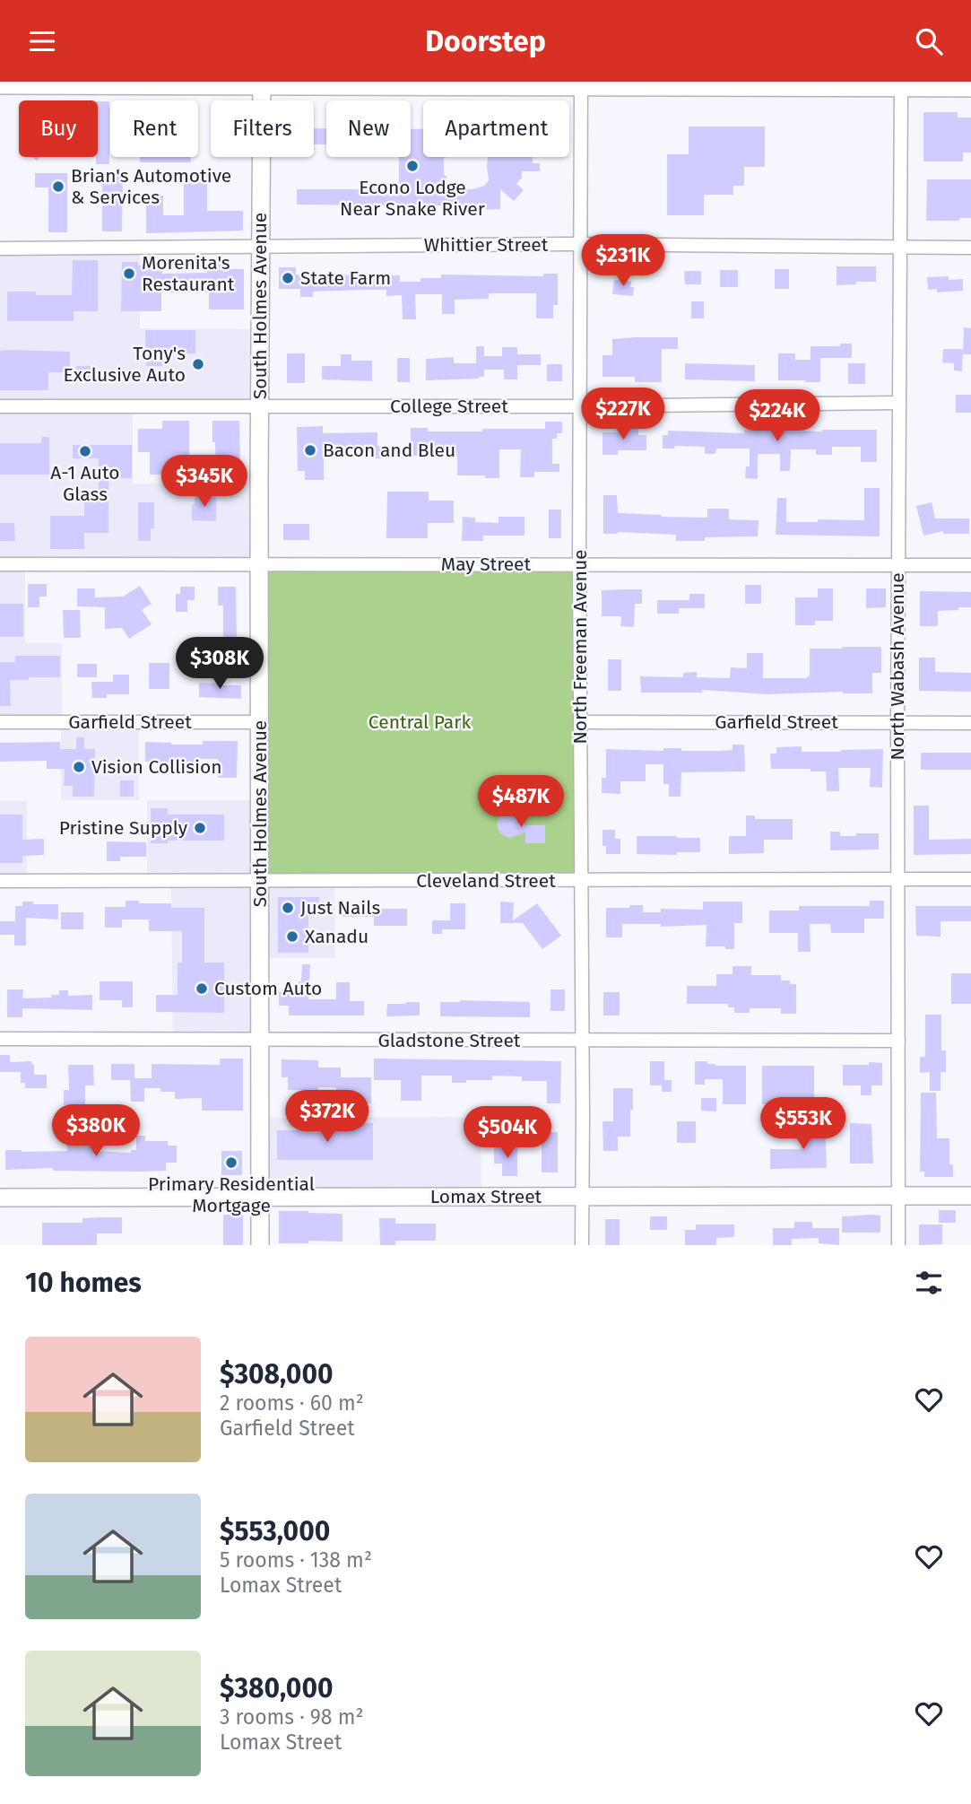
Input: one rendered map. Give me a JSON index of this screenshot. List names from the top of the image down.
{
  "streets": {
    "main road": ["South Holmes Avenue", "Lomax Street"],
    "street": [
      "Whittier Street",
      "College Street",
      "May Street",
      "North Freeman Avenue",
      "North Wabash Avenue",
      "Garfield Street",
      "Cleveland Street",
      "Gladstone Street"
    ]
  },
  "crossings": [
    ["Whittier Street", "South Holmes Avenue"],
    ["Whittier Street", "North Freeman Avenue"],
    ["Whittier Street", "North Wabash Avenue"],
    ["South Holmes Avenue", "College Street"],
    ["South Holmes Avenue", "May Street"],
    ["South Holmes Avenue", "Garfield Street"],
    ["South Holmes Avenue", "Cleveland Street"],
    ["South Holmes Avenue", "Gladstone Street"],
    ["South Holmes Avenue", "Lomax Street"],
    ["College Street", "North Freeman Avenue"],
    ["College Street", "North Wabash Avenue"],
    ["May Street", "North Freeman Avenue"],
    ["May Street", "North Wabash Avenue"],
    ["North Freeman Avenue", "Garfield Street"],
    ["North Freeman Avenue", "Cleveland Street"],
    ["North Freeman Avenue", "Gladstone Street"],
    ["North Freeman Avenue", "Lomax Street"],
    ["North Wabash Avenue", "Garfield Street"],
    ["North Wabash Avenue", "Cleveland Street"],
    ["North Wabash Avenue", "Gladstone Street"],
    ["North Wabash Avenue", "Lomax Street"]
  ],
  "parks": ["Central Park"],
  "places": [
    "Econo Lodge Near Snake River",
    "Brian's Automotive & Services",
    "Morenita's Restaurant",
    "State Farm",
    "Tony's Exclusive Auto",
    "Bacon and Bleu",
    "A-1 Auto Glass",
    "Vision Collision",
    "Pristine Supply",
    "Just Nails",
    "Xanadu",
    "Custom Auto",
    "Primary Residential Mortgage"
  ],
  "page": {
    "header": "Doorstep",
    "chip": [
      "Buy",
      "Rent",
      "Filters",
      "New",
      "Apartment"
    ],
    "price": [
      "$231K",
      "$227K",
      "$224K",
      "$345K",
      "$308K",
      "$487K",
      "$372K",
      "$553K",
      "$380K",
      "$504K"
    ],
    "heading": "10 homes",
    "list": [
      {
        "name": "$308,000",
        "note": "2 rooms · 60 m² · Garfield Street"
      },
      {
        "name": "$553,000",
        "note": "5 rooms · 138 m² · Lomax Street"
      },
      {
        "name": "$380,000",
        "note": "3 rooms · 98 m² · Lomax Street"
      }
    ]
  }
}
